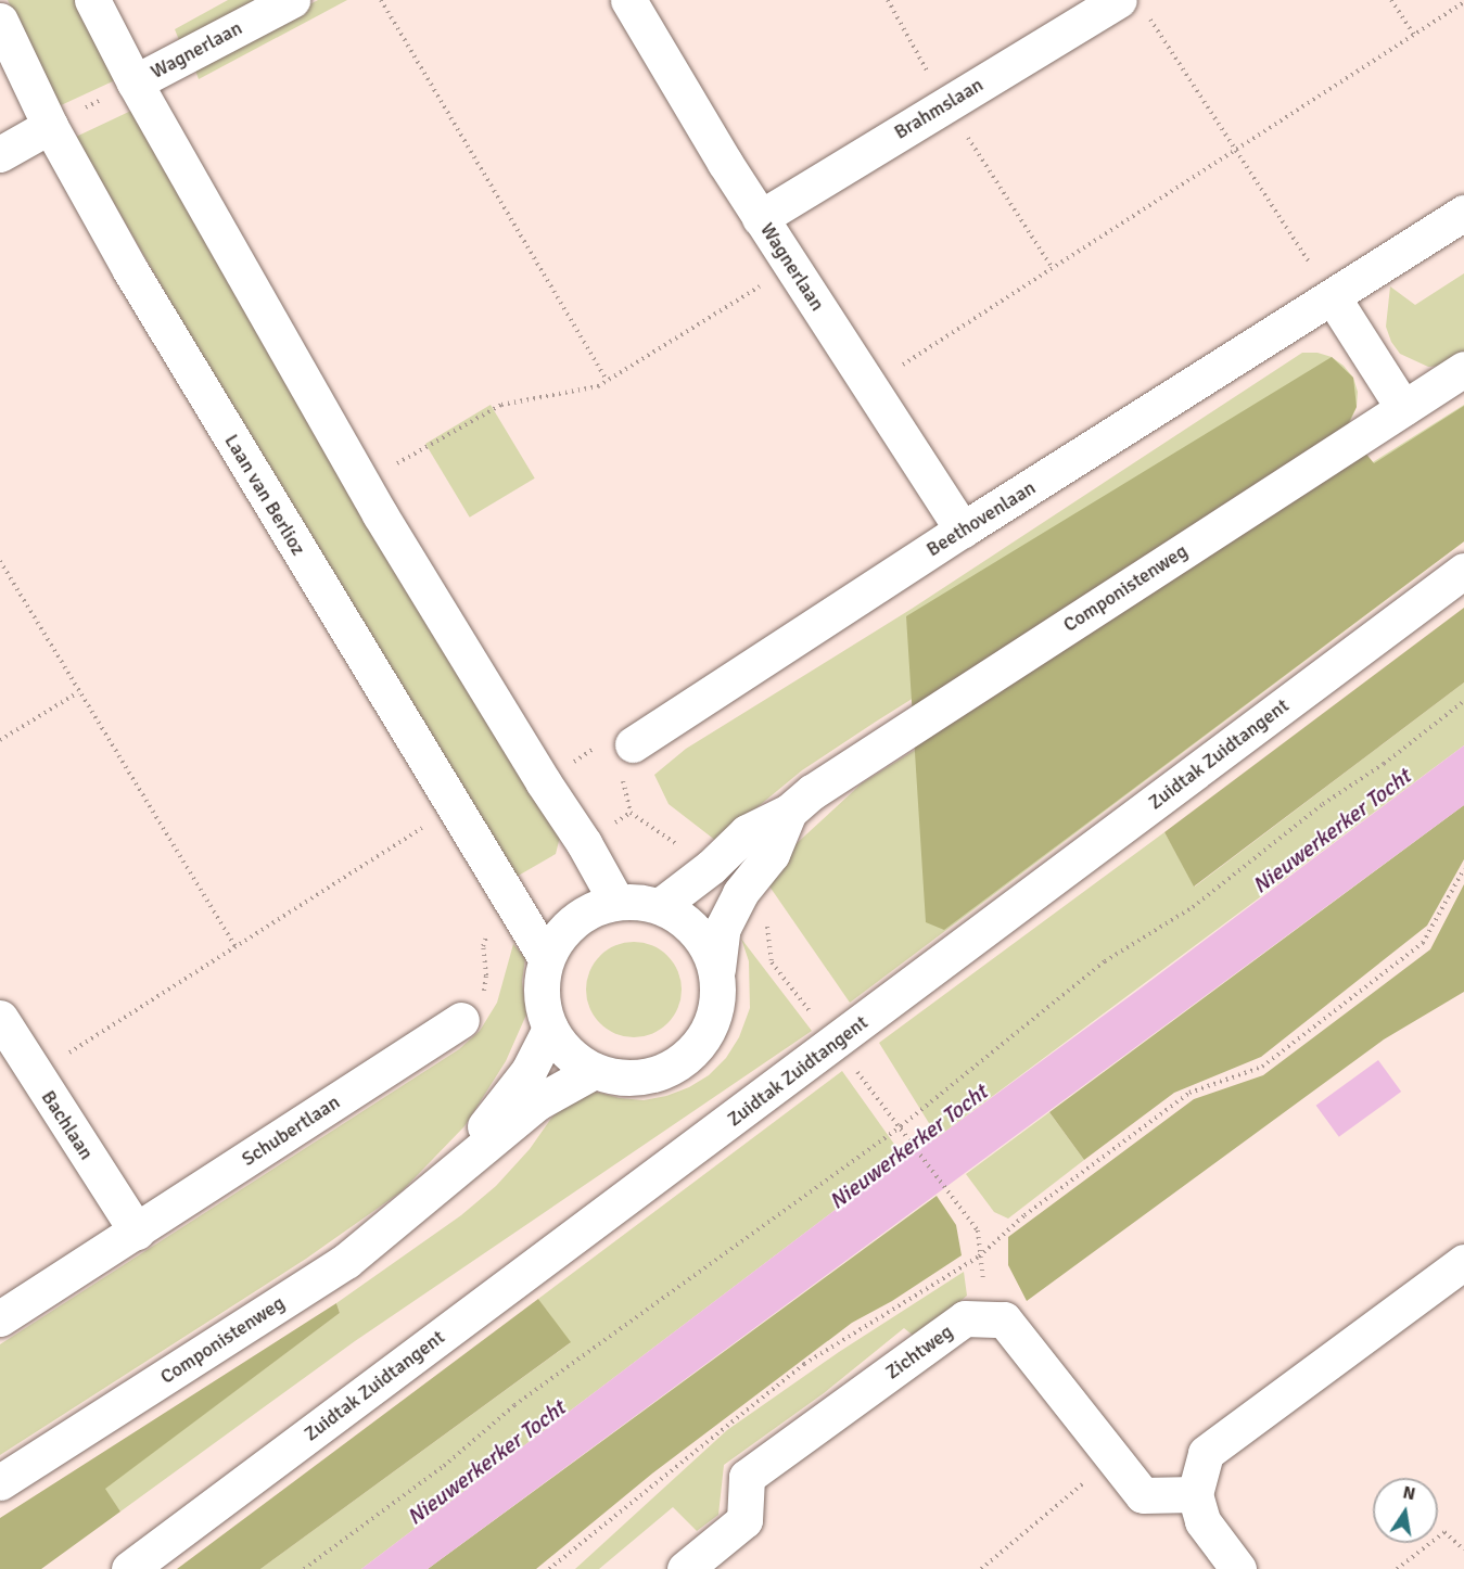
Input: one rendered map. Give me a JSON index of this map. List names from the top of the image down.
{
  "streets": {
    "street": [
      "Wagnerlaan",
      "Brahmslaan",
      "Laan van Berlioz",
      "Beethovenlaan",
      "Componistenweg",
      "Zuidtak Zuidtangent",
      "Bachlaan",
      "Schubertlaan",
      "Zichtweg"
    ]
  },
  "crossings": [
    ["Wagnerlaan", "Brahmslaan"],
    ["Wagnerlaan", "Beethovenlaan"],
    ["Laan van Berlioz", "Componistenweg"],
    ["Bachlaan", "Schubertlaan"]
  ],
  "water": ["Nieuwerkerker Tocht"],
  "north": "top"
}
